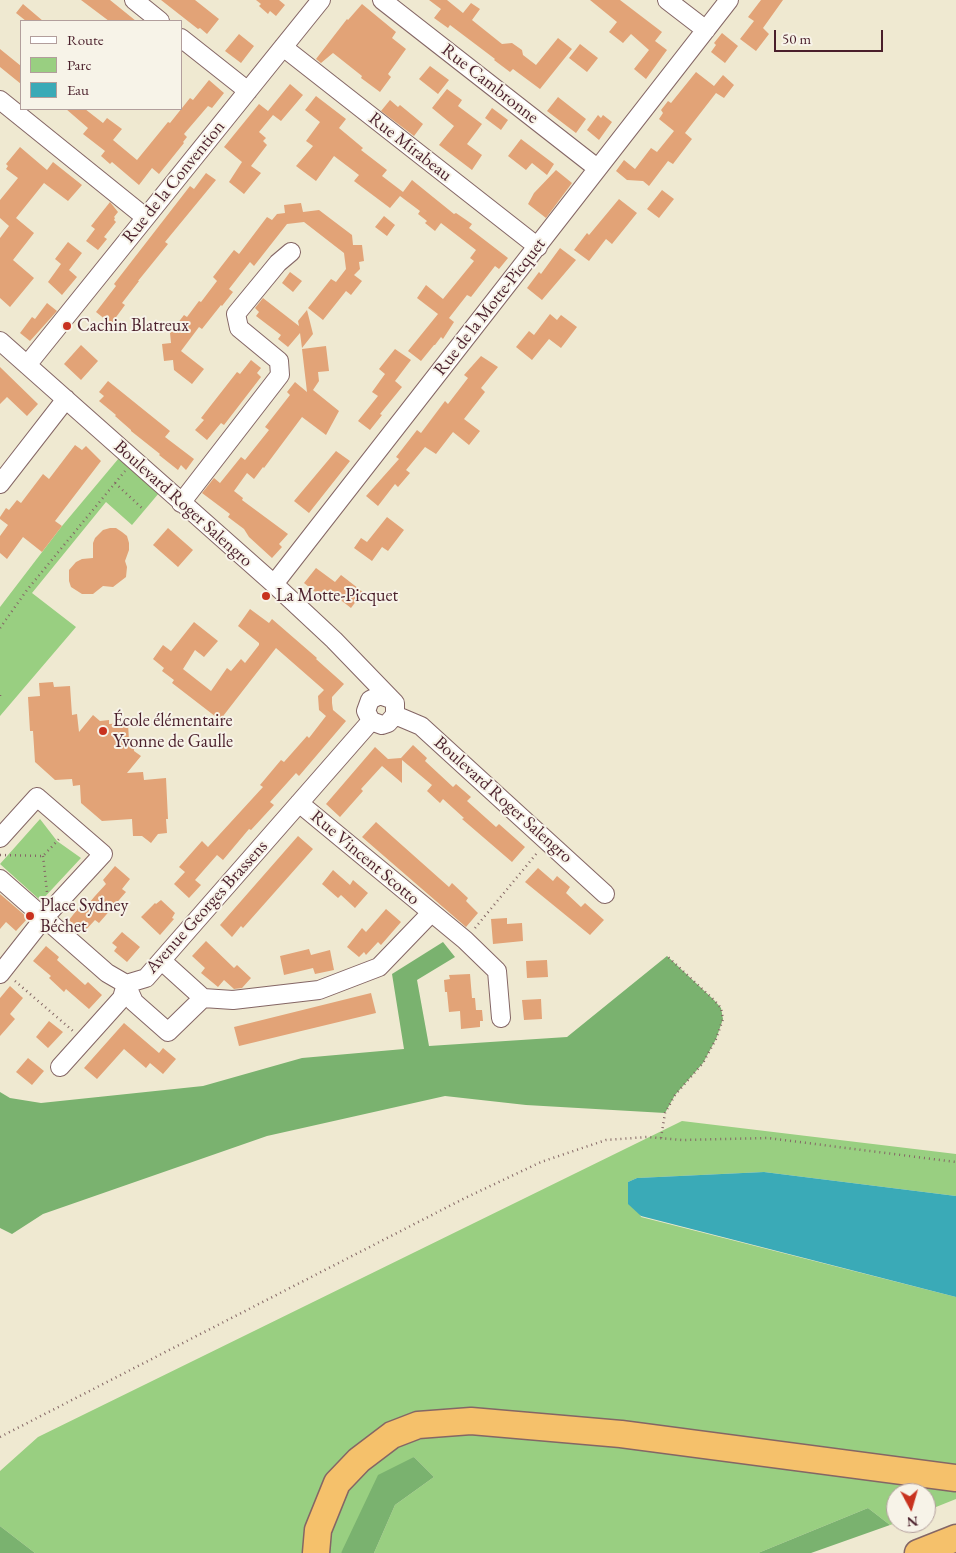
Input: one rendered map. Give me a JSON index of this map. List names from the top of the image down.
{
  "streets": {
    "street": [
      "Rue Cambronne",
      "Rue Mirabeau",
      "Rue de la Convention",
      "Rue de la Motte-Picquet",
      "Boulevard Roger Salengro",
      "Rue Vincent Scotto",
      "Avenue Georges Brassens"
    ]
  },
  "crossings": [
    ["Rue Cambronne", "Rue de la Motte-Picquet"],
    ["Rue Mirabeau", "Rue de la Convention"],
    ["Rue Mirabeau", "Rue de la Motte-Picquet"],
    ["Rue de la Convention", "Boulevard Roger Salengro"],
    ["Rue de la Motte-Picquet", "Boulevard Roger Salengro"],
    ["Rue Vincent Scotto", "Avenue Georges Brassens"]
  ],
  "places": [
    "Cachin Blatreux",
    "La Motte-Picquet",
    "École élémentaire Yvonne de Gaulle",
    "Place Sydney Béchet"
  ],
  "legend": ["Route", "Parc", "Eau"],
  "scale_bar": "50 m",
  "north": "bottom"
}
